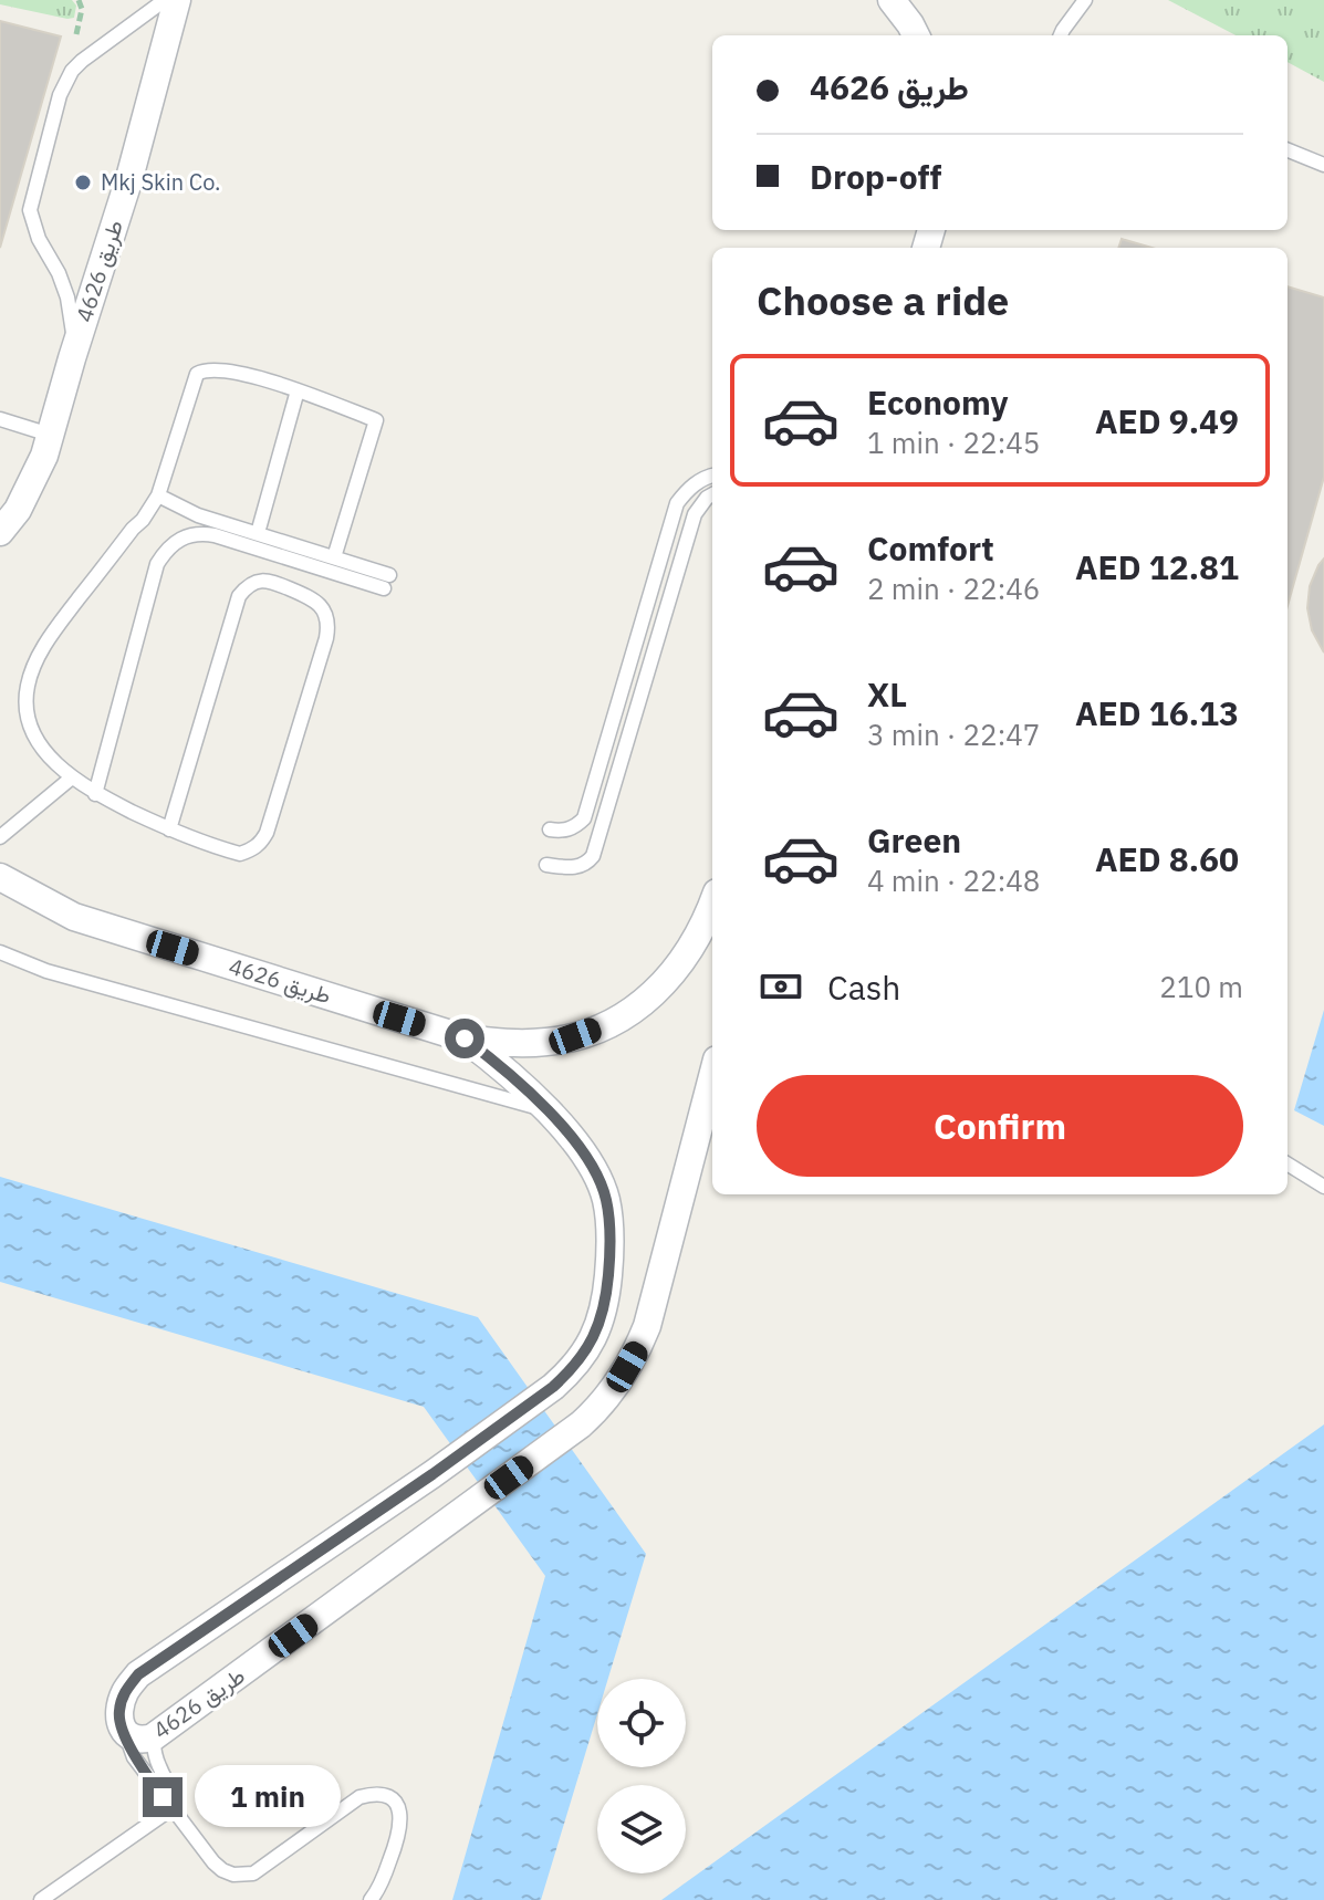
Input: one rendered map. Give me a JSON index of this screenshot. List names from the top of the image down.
{
  "streets": {
    "street": ["طريق 4626"]
  },
  "places": ["Mkj Skin Co."],
  "page": {
    "banner": ["طريق 4626", "Drop-off"],
    "heading": "Choose a ride",
    "list": [
      {
        "name": "Economy",
        "note": "1 min · 22:45",
        "value": "AED 9.49"
      },
      {
        "name": "Comfort",
        "note": "2 min · 22:46",
        "value": "AED 12.81"
      },
      {
        "name": "XL",
        "note": "3 min · 22:47",
        "value": "AED 16.13"
      },
      {
        "name": "Green",
        "note": "4 min · 22:48",
        "value": "AED 8.60"
      }
    ],
    "pay": ["Cash", "210 m"],
    "buttons": "Confirm",
    "bubble": "1 min"
  }
}
